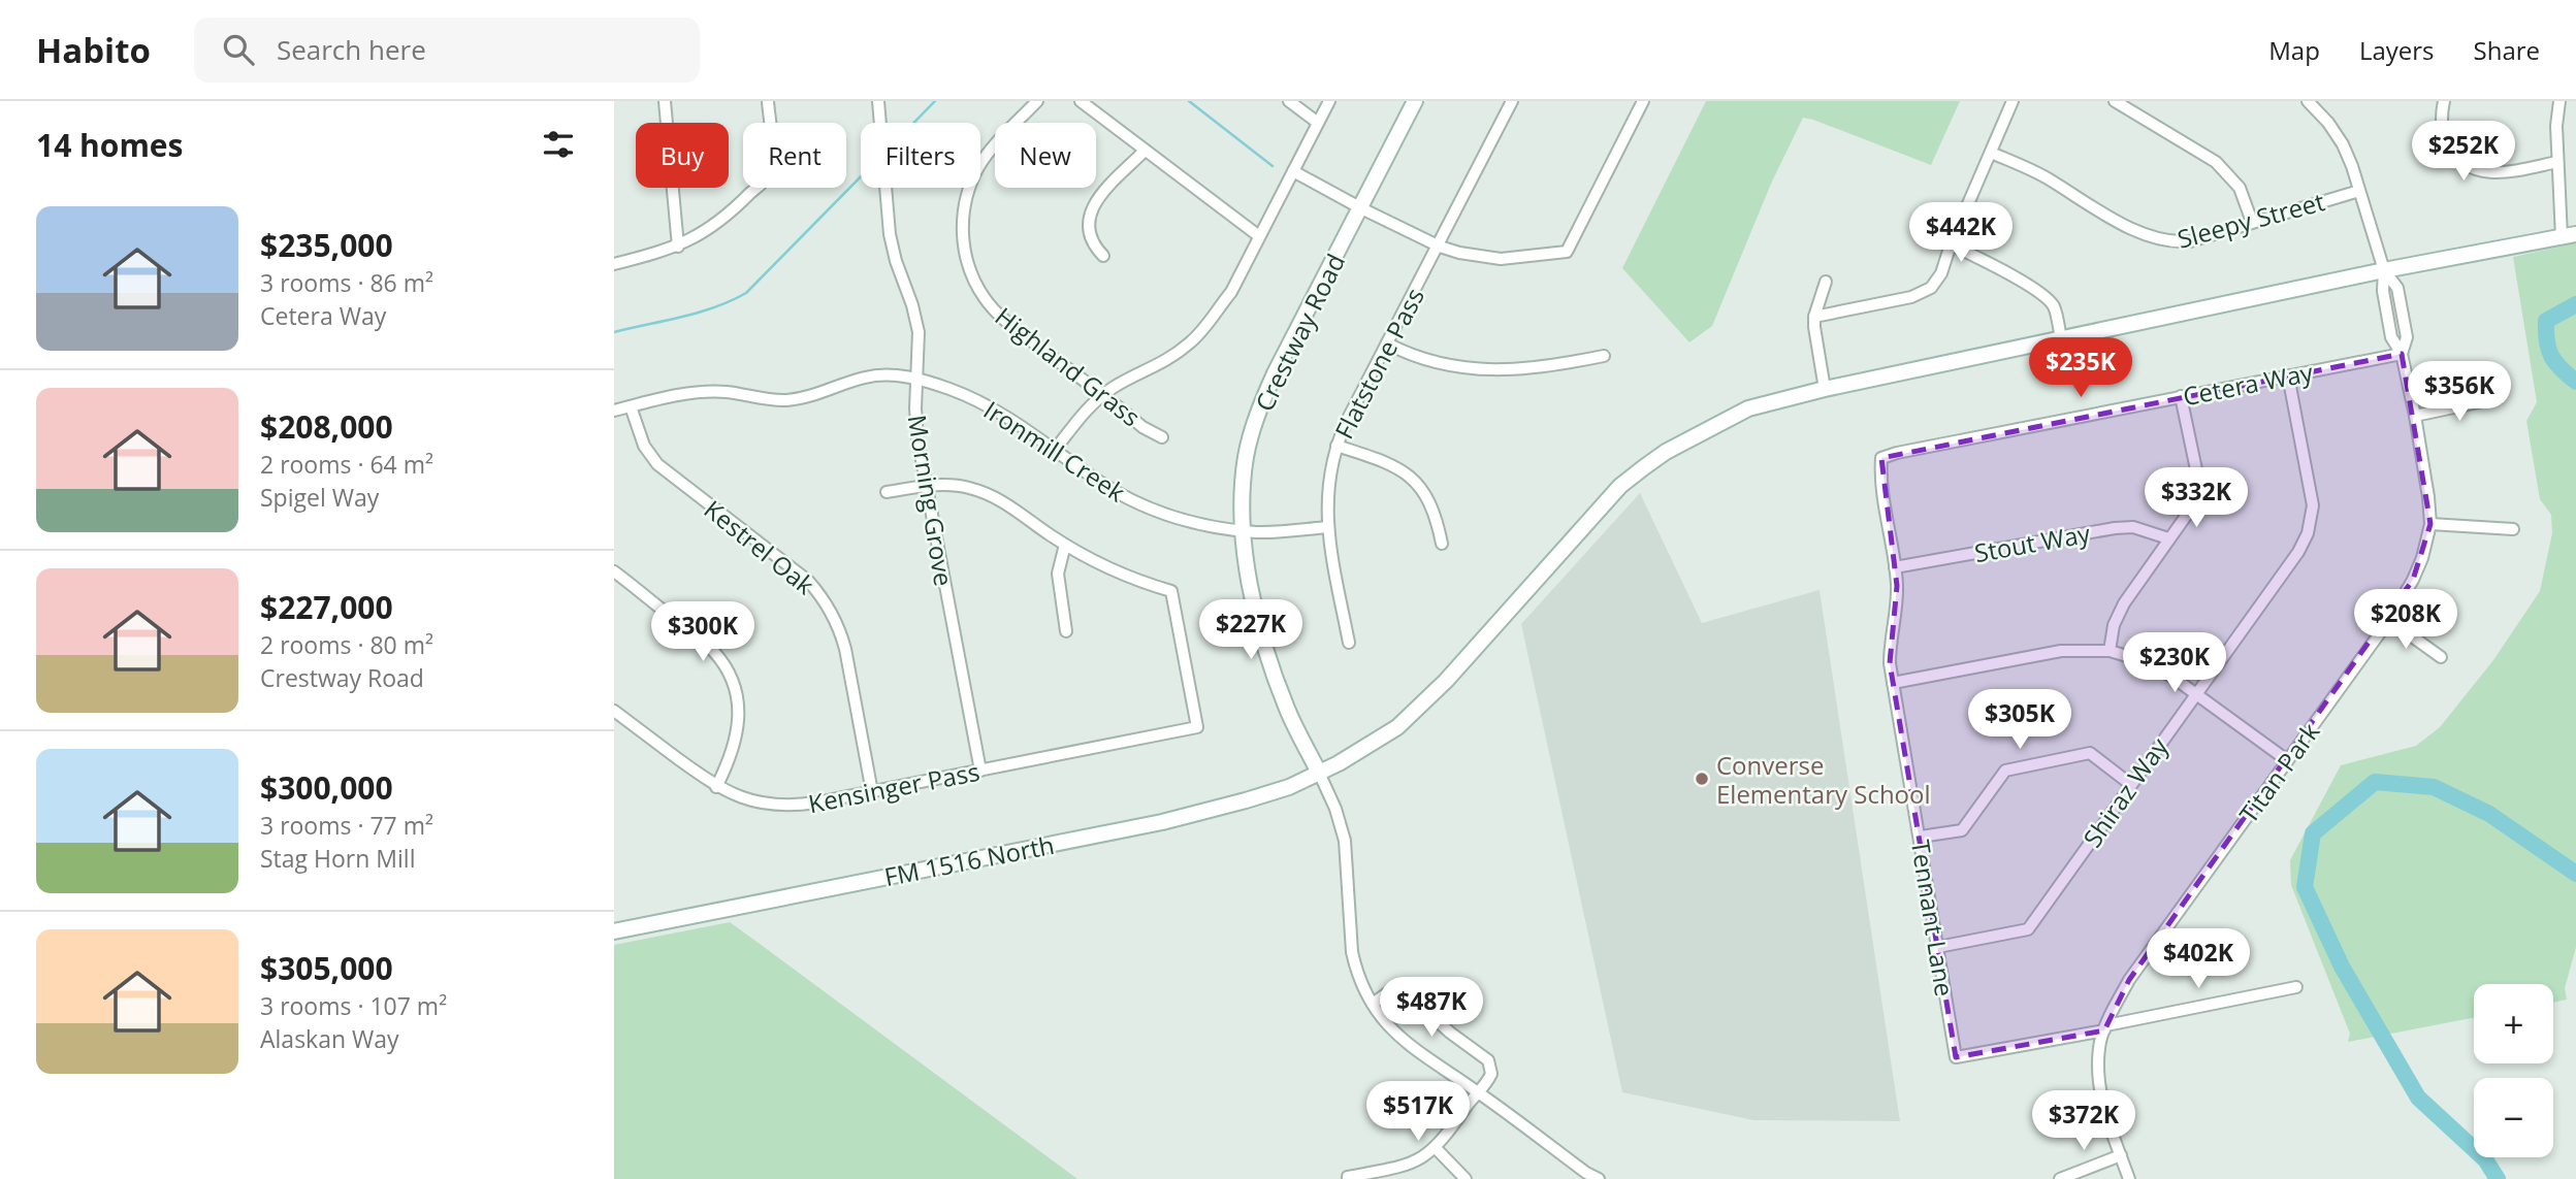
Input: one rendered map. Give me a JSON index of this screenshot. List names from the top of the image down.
{
  "streets": {
    "main road": ["Crestway Road", "FM 1516 North"],
    "street": [
      "Sleepy Street",
      "Flatstone Pass",
      "Highland Grass",
      "Cetera Way",
      "Ironmill Creek",
      "Morning Grove",
      "Stout Way",
      "Kestrel Oak",
      "Titan Park",
      "Kensinger Pass",
      "Shiraz Way",
      "Tennant Lane"
    ]
  },
  "crossings": [
    ["Sleepy Street", "Titan Park"],
    ["Crestway Road", "Ironmill Creek"],
    ["Crestway Road", "FM 1516 North"],
    ["Flatstone Pass", "Ironmill Creek"],
    ["Cetera Way", "Titan Park"],
    ["Cetera Way", "Shiraz Way"],
    ["Cetera Way", "Tennant Lane"],
    ["Ironmill Creek", "Morning Grove"],
    ["Ironmill Creek", "Kestrel Oak"],
    ["Morning Grove", "Kensinger Pass"],
    ["Stout Way", "Tennant Lane"],
    ["Kestrel Oak", "Kensinger Pass"],
    ["Titan Park", "FM 1516 North"],
    ["Titan Park", "Tennant Lane"],
    ["Shiraz Way", "Tennant Lane"]
  ],
  "places": ["Converse Elementary School"],
  "page": {
    "header": "Habito",
    "search": "Search here",
    "nav": ["Map", "Layers", "Share"],
    "heading": "14 homes",
    "price": [
      "$252K",
      "$442K",
      "$235K",
      "$356K",
      "$332K",
      "$208K",
      "$227K",
      "$300K",
      "$230K",
      "$305K",
      "$402K",
      "$487K",
      "$517K",
      "$372K"
    ],
    "chip": [
      "Buy",
      "Rent",
      "Filters",
      "New"
    ],
    "list": [
      {
        "name": "$235,000",
        "note": "3 rooms · 86 m² · Cetera Way"
      },
      {
        "name": "$208,000",
        "note": "2 rooms · 64 m² · Spigel Way"
      },
      {
        "name": "$227,000",
        "note": "2 rooms · 80 m² · Crestway Road"
      },
      {
        "name": "$300,000",
        "note": "3 rooms · 77 m² · Stag Horn Mill"
      },
      {
        "name": "$305,000",
        "note": "3 rooms · 107 m² · Alaskan Way"
      }
    ],
    "map_buttons": ["+", "−"]
  }
}
